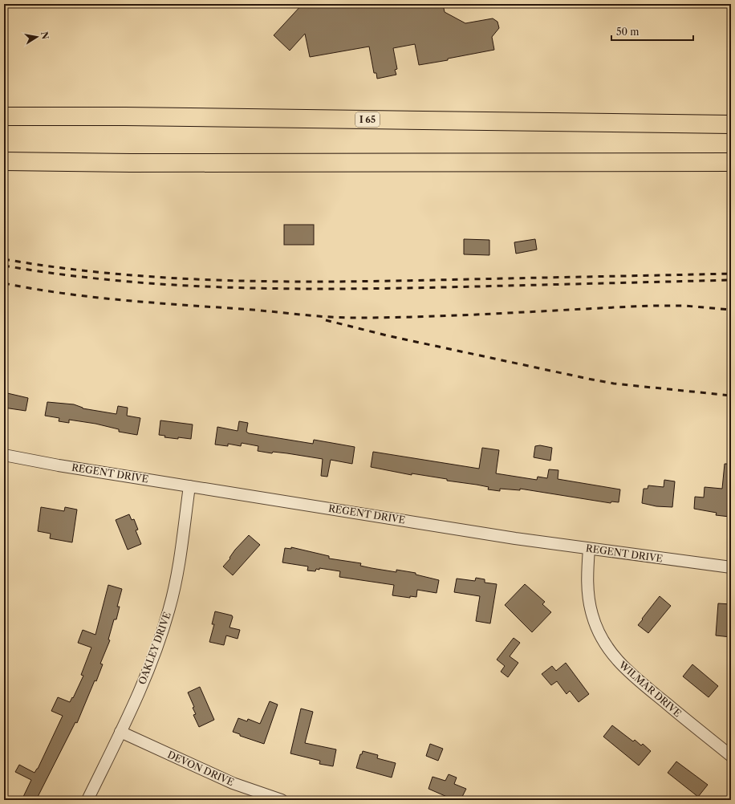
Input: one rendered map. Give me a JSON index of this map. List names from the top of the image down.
{
  "streets": {
    "highway": ["I 65"],
    "street": [
      "REGENT DRIVE",
      "OAKLEY DRIVE",
      "WILMAR DRIVE",
      "DEVON DRIVE"
    ]
  },
  "crossings": [
    ["REGENT DRIVE", "OAKLEY DRIVE"],
    ["REGENT DRIVE", "WILMAR DRIVE"],
    ["OAKLEY DRIVE", "DEVON DRIVE"]
  ],
  "scale_bar": "50 m",
  "north": "right"
}
